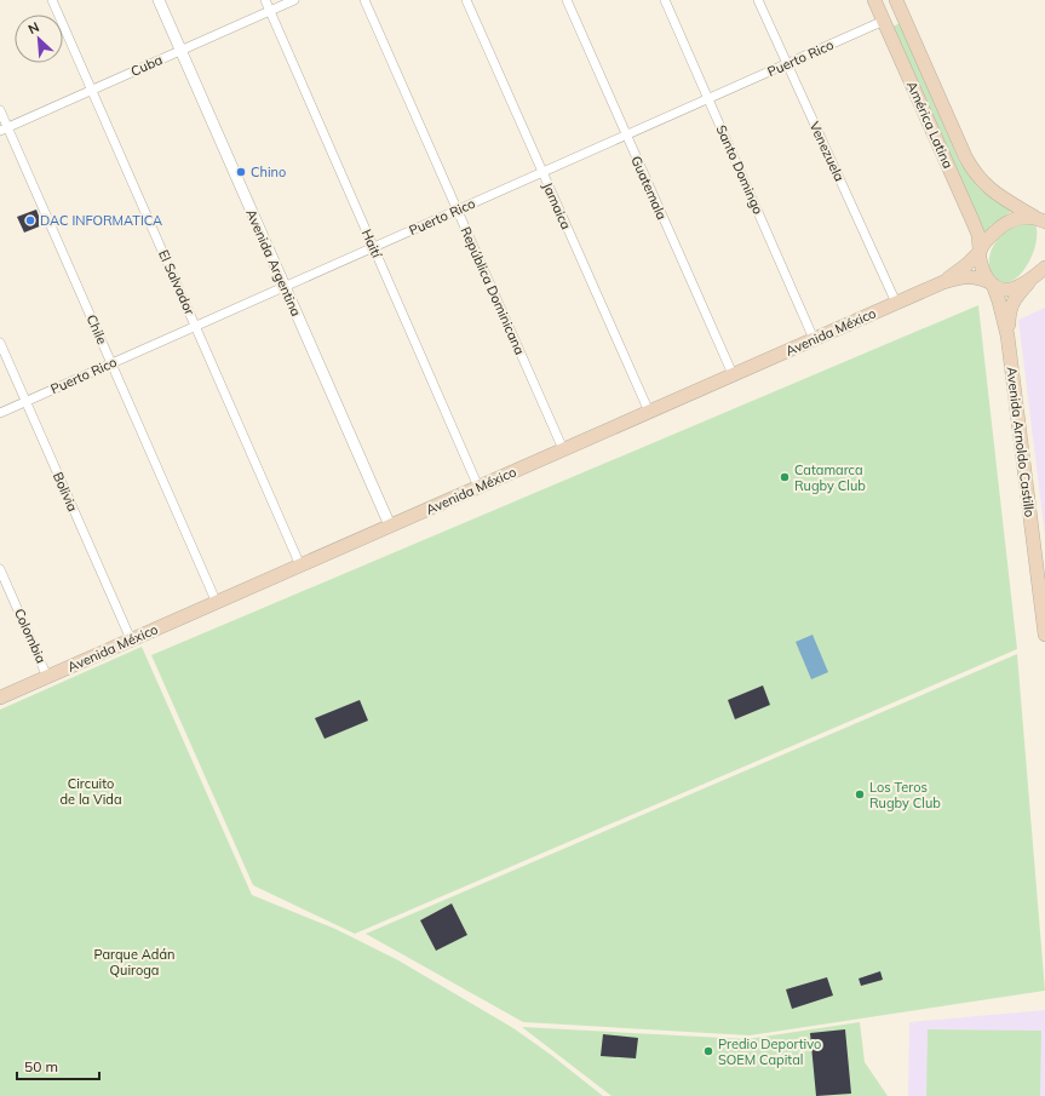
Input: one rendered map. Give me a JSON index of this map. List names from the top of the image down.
{
  "streets": {
    "main road": ["América Latina", "Avenida México", "Avenida Arnoldo Castillo"],
    "street": [
      "Puerto Rico",
      "Cuba",
      "Venezuela",
      "Santo Domingo",
      "Guatemala",
      "Jamaica",
      "Haití",
      "Avenida Argentina",
      "El Salvador",
      "República Dominicana",
      "Chile",
      "Bolivia",
      "Colombia"
    ]
  },
  "crossings": [
    ["Puerto Rico", "América Latina"],
    ["Puerto Rico", "Venezuela"],
    ["Puerto Rico", "Santo Domingo"],
    ["Puerto Rico", "Guatemala"],
    ["Puerto Rico", "Jamaica"],
    ["Puerto Rico", "Haití"],
    ["Puerto Rico", "Avenida Argentina"],
    ["Puerto Rico", "El Salvador"],
    ["Puerto Rico", "República Dominicana"],
    ["Puerto Rico", "Chile"],
    ["Puerto Rico", "Bolivia"],
    ["Cuba", "Haití"],
    ["Cuba", "Avenida Argentina"],
    ["Cuba", "El Salvador"],
    ["Cuba", "Chile"],
    ["América Latina", "Avenida México"],
    ["América Latina", "Avenida Arnoldo Castillo"],
    ["Venezuela", "Avenida México"],
    ["Santo Domingo", "Avenida México"],
    ["Guatemala", "Avenida México"],
    ["Jamaica", "Avenida México"],
    ["Haití", "Avenida México"],
    ["Avenida Argentina", "Avenida México"],
    ["El Salvador", "Avenida México"],
    ["República Dominicana", "Avenida México"],
    ["Chile", "Avenida México"],
    ["Avenida México", "Avenida Arnoldo Castillo"],
    ["Avenida México", "Bolivia"],
    ["Avenida México", "Colombia"]
  ],
  "parks": ["Circuito de la Vida", "Parque Adán Quiroga"],
  "places": [
    "Chino",
    "DAC INFORMATICA",
    "Catamarca Rugby Club",
    "Los Teros Rugby Club",
    "Predio Deportivo SOEM Capital"
  ],
  "scale_bar": "50 m",
  "north": "top left"
}
